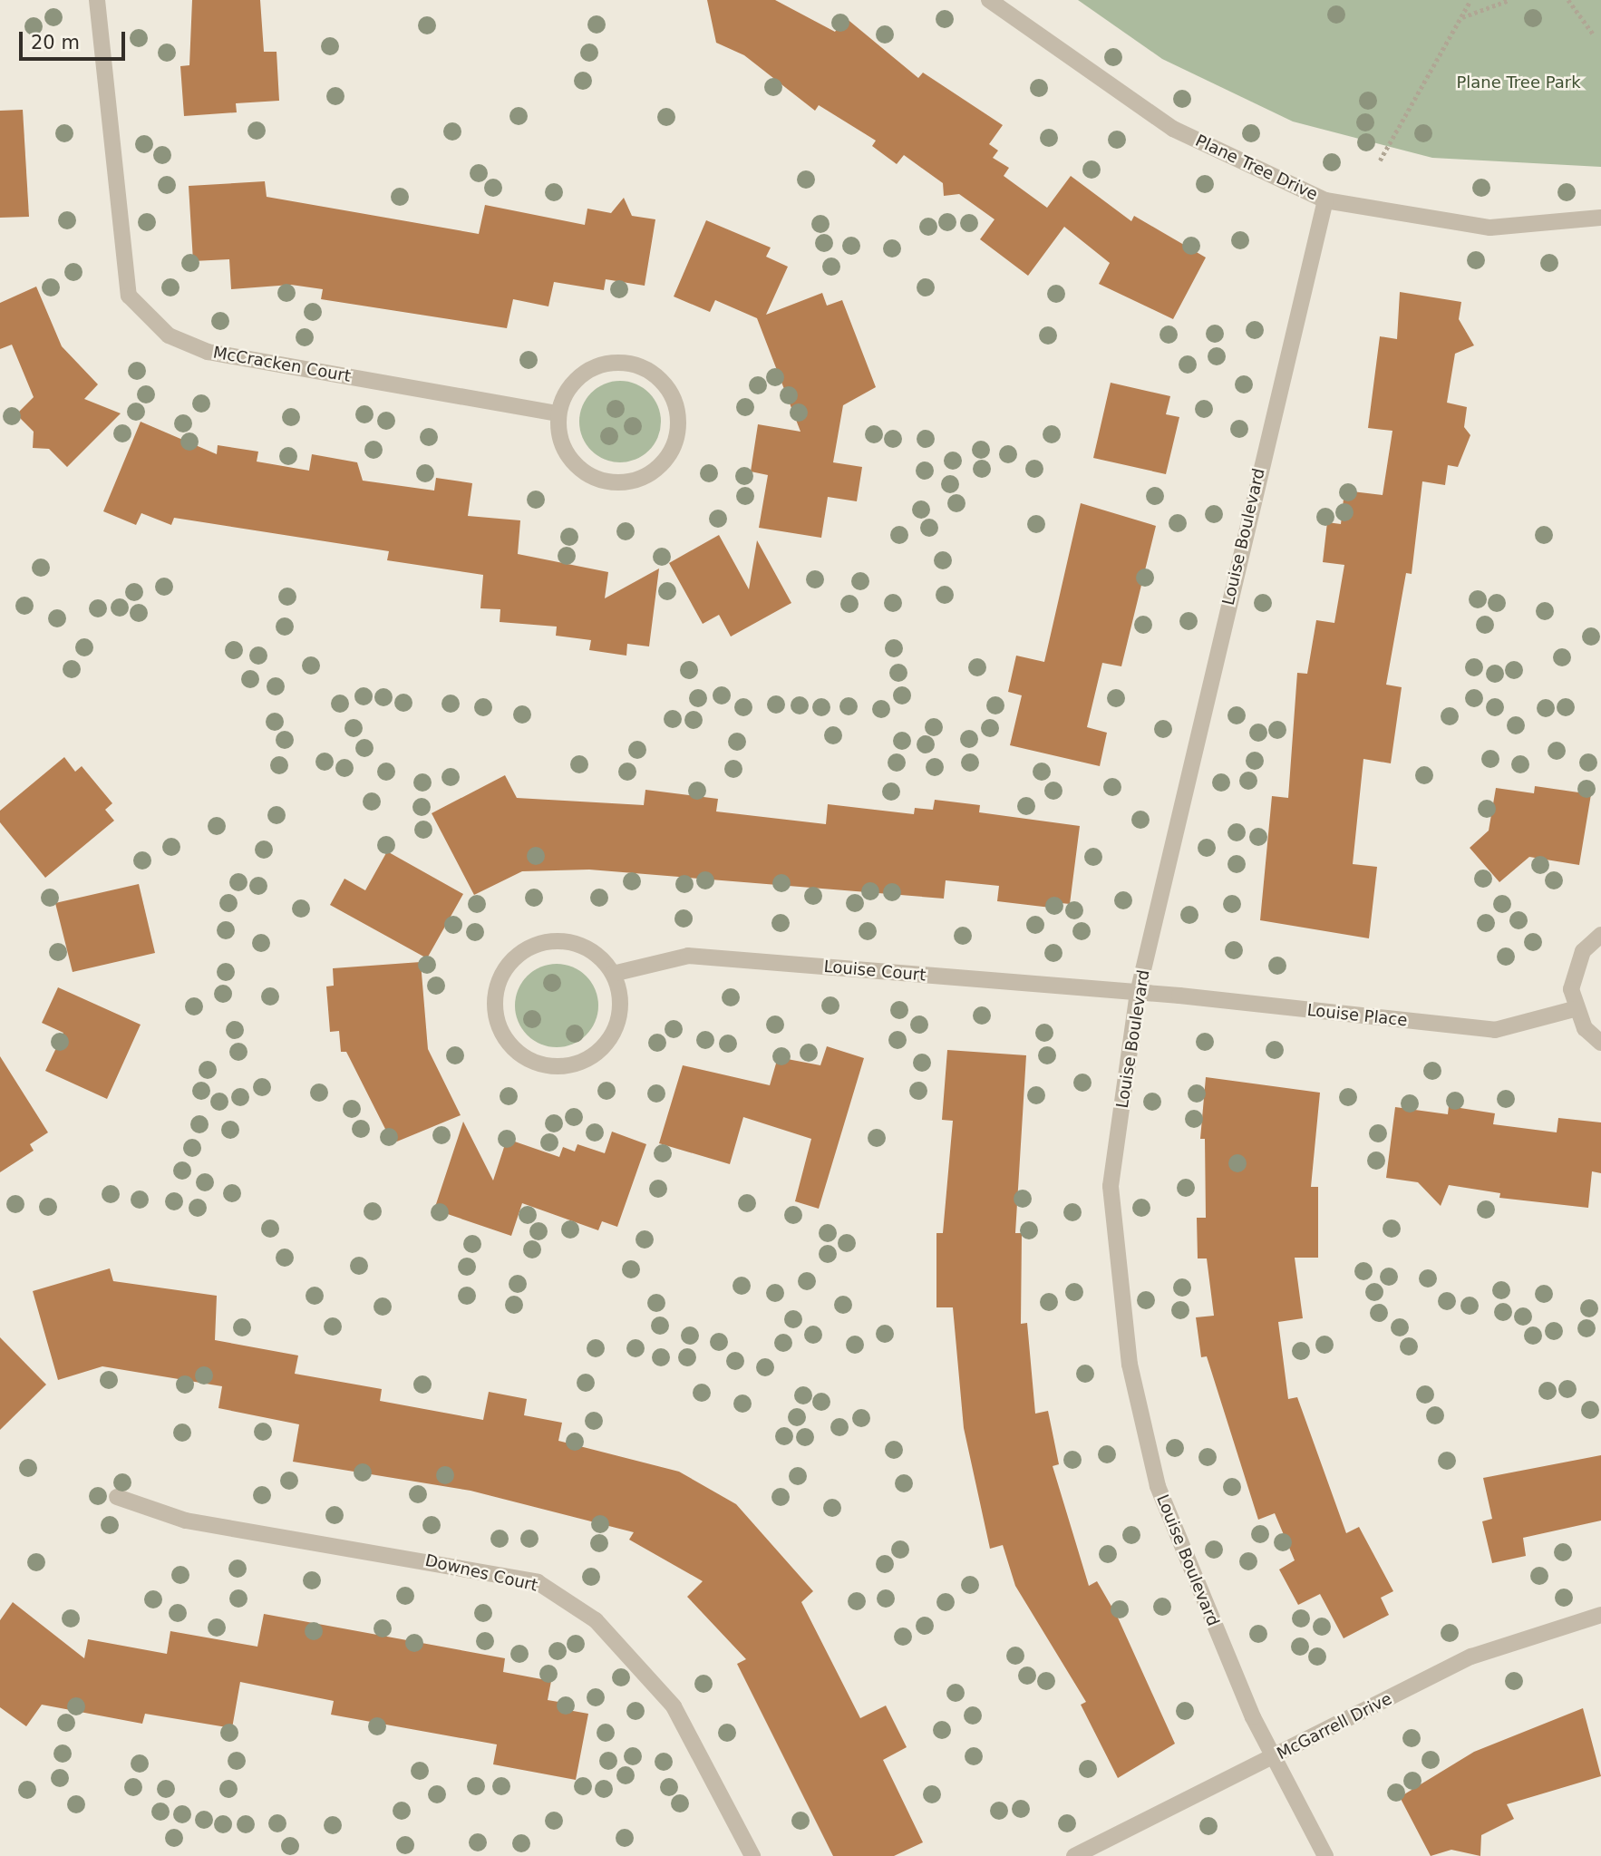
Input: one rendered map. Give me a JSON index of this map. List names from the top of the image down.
{
  "streets": {
    "street": [
      "Plane Tree Drive",
      "McCracken Court",
      "Louise Boulevard",
      "Louise Court",
      "Louise Place",
      "Downes Court",
      "McGarrell Drive"
    ]
  },
  "crossings": [
    ["Plane Tree Drive", "Louise Boulevard"],
    ["Louise Boulevard", "Louise Court"],
    ["Louise Boulevard", "Louise Place"],
    ["Louise Boulevard", "McGarrell Drive"],
    ["Louise Court", "Louise Place"]
  ],
  "parks": ["Plane Tree Park"],
  "scale_bar": "20 m"
}
